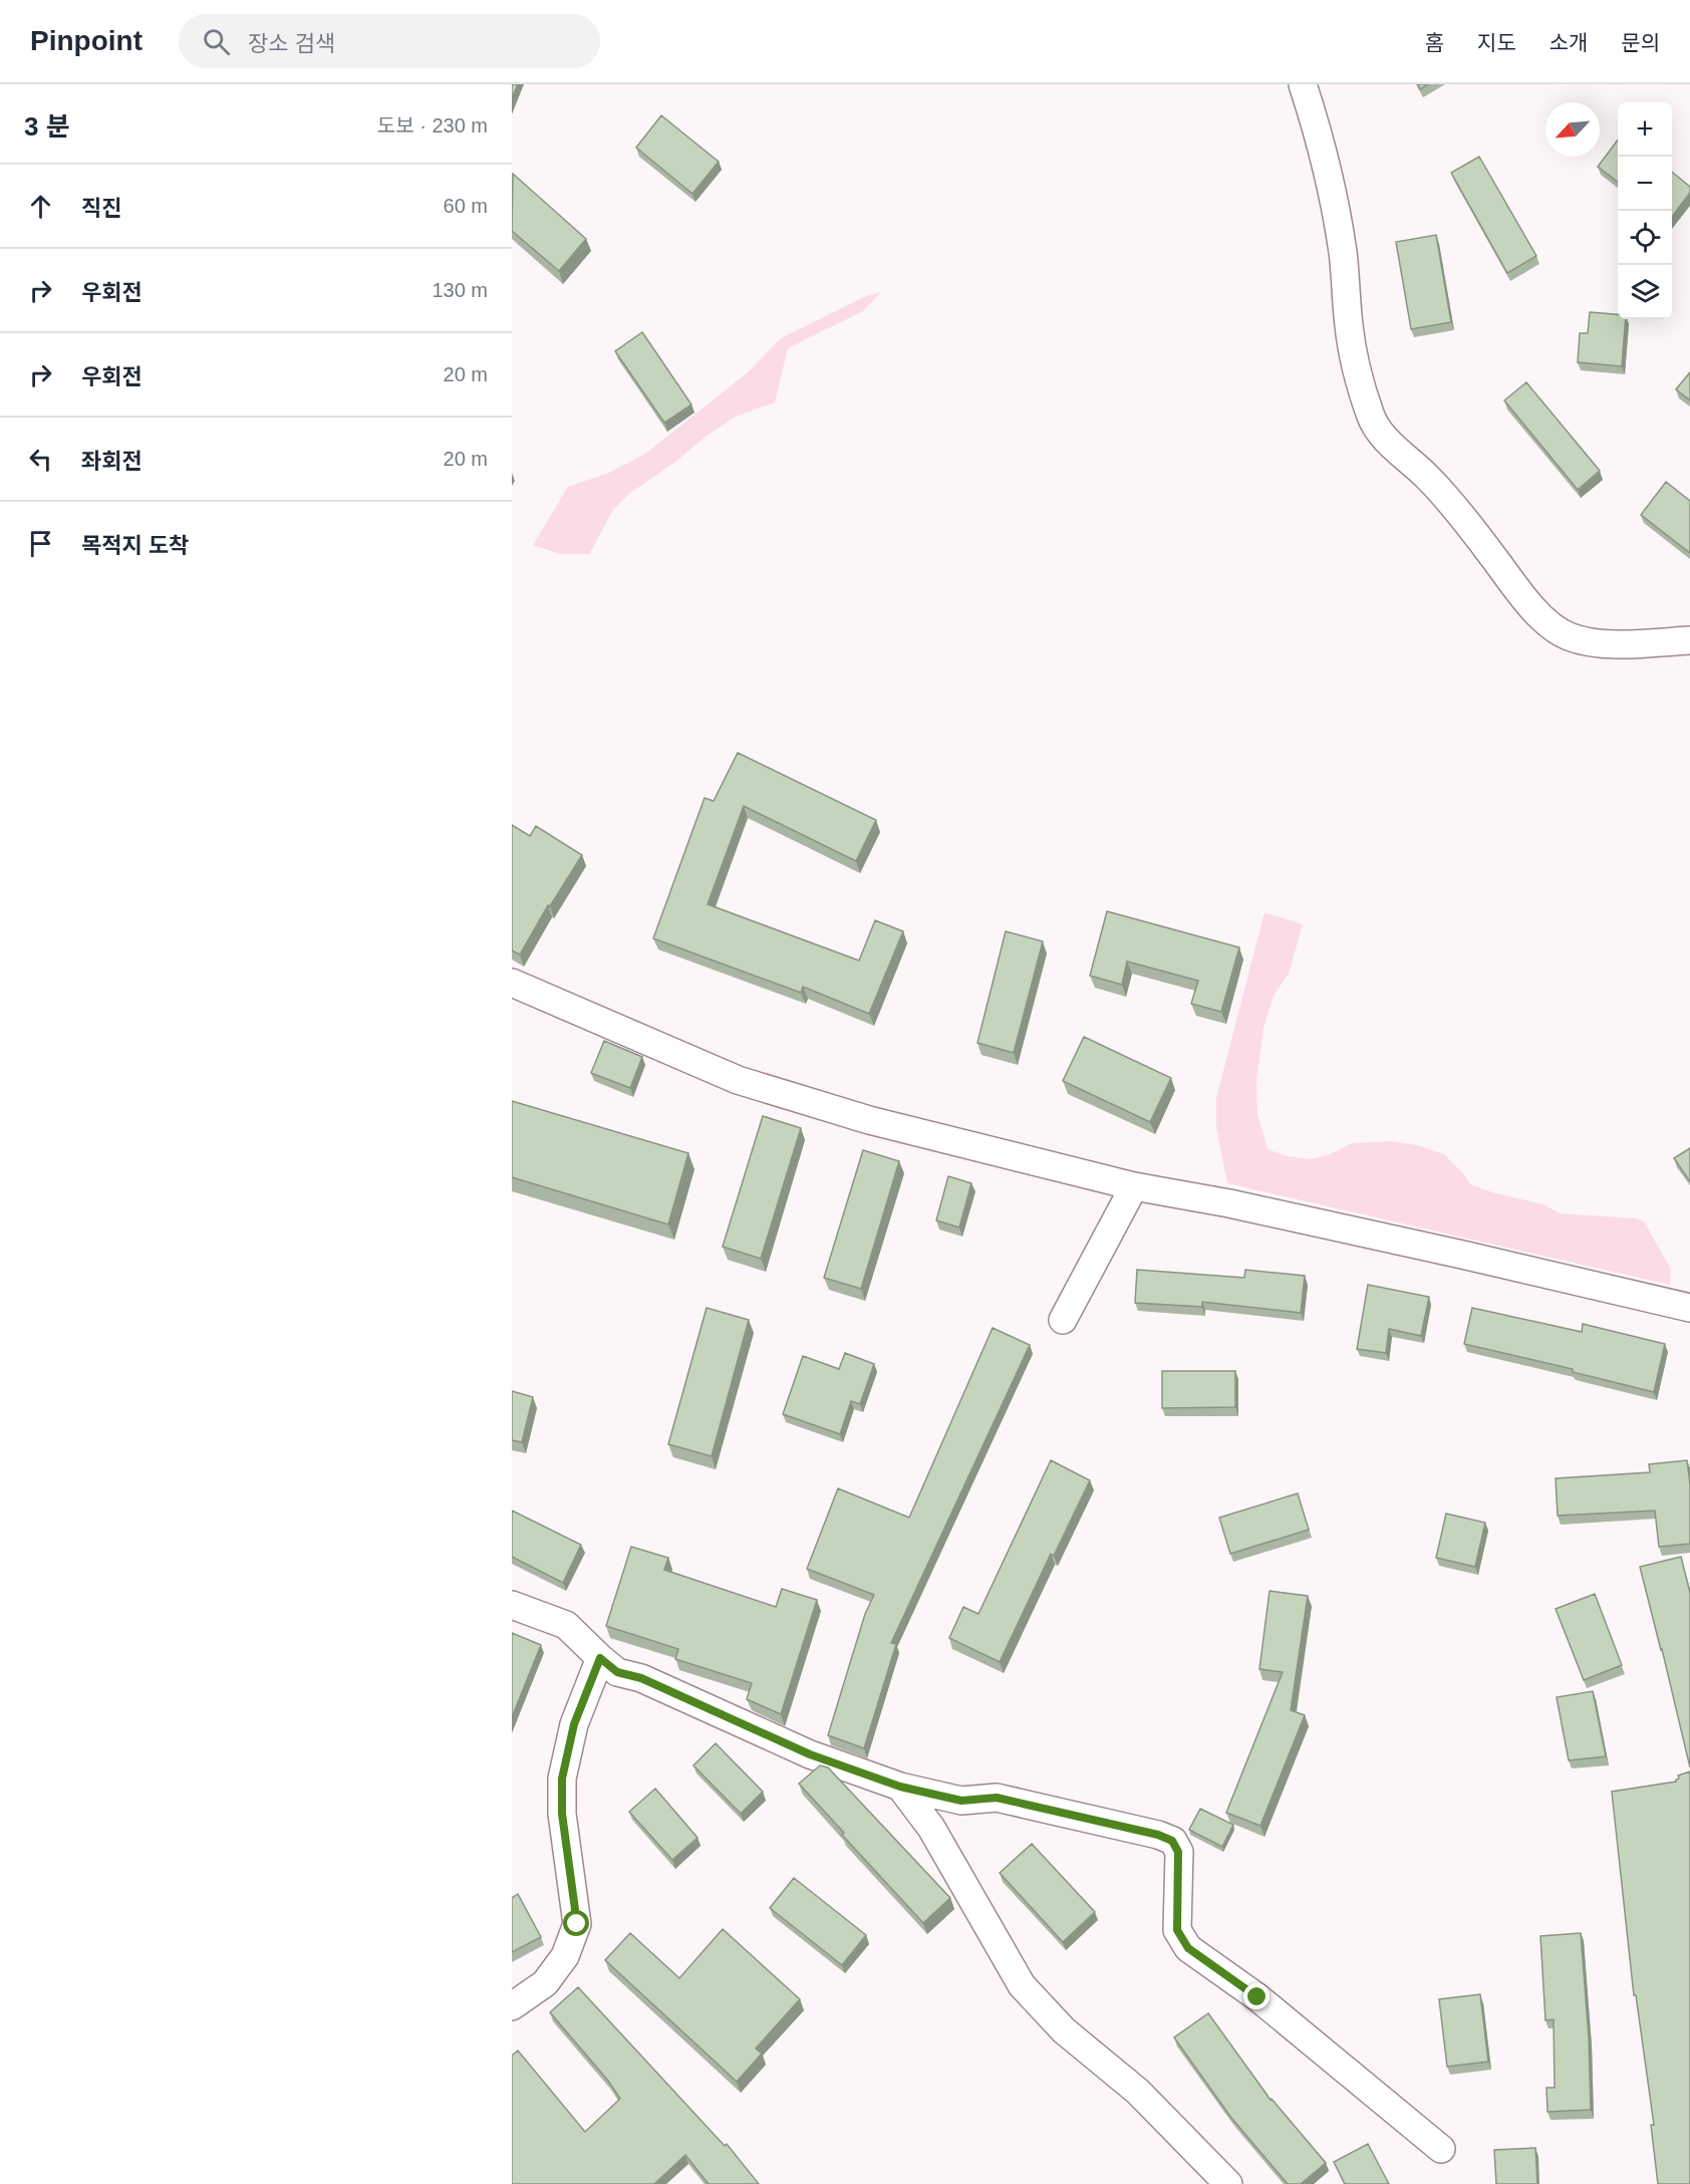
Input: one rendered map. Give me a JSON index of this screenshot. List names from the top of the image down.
{
  "north": "bottom left",
  "page": {
    "header": "Pinpoint",
    "search": "장소 검색",
    "nav": [
      "홈",
      "지도",
      "소개",
      "문의"
    ],
    "heading": ["3 분", "도보 · 230 m"],
    "map_buttons": ["+", "−"],
    "list": [
      ["직진", "60 m"],
      ["우회전", "130 m"],
      ["우회전", "20 m"],
      ["좌회전", "20 m"],
      "목적지 도착"
    ]
  }
}
